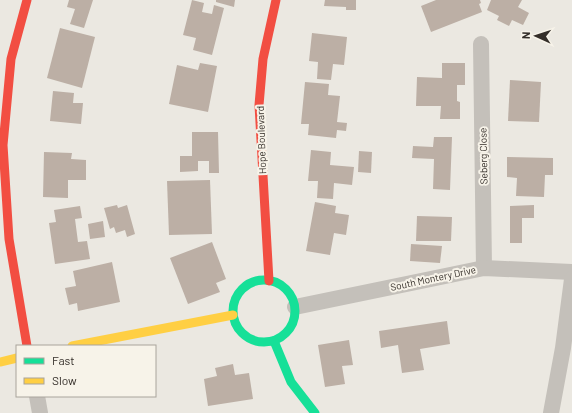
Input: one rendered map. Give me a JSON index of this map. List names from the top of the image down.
{
  "streets": {
    "street": ["Hope Boulevard", "Seberg Close", "South Montery Drive"]
  },
  "crossings": [
    ["Hope Boulevard", "South Montery Drive"],
    ["Seberg Close", "South Montery Drive"]
  ],
  "legend": ["Fast", "Slow"],
  "north": "left"
}
